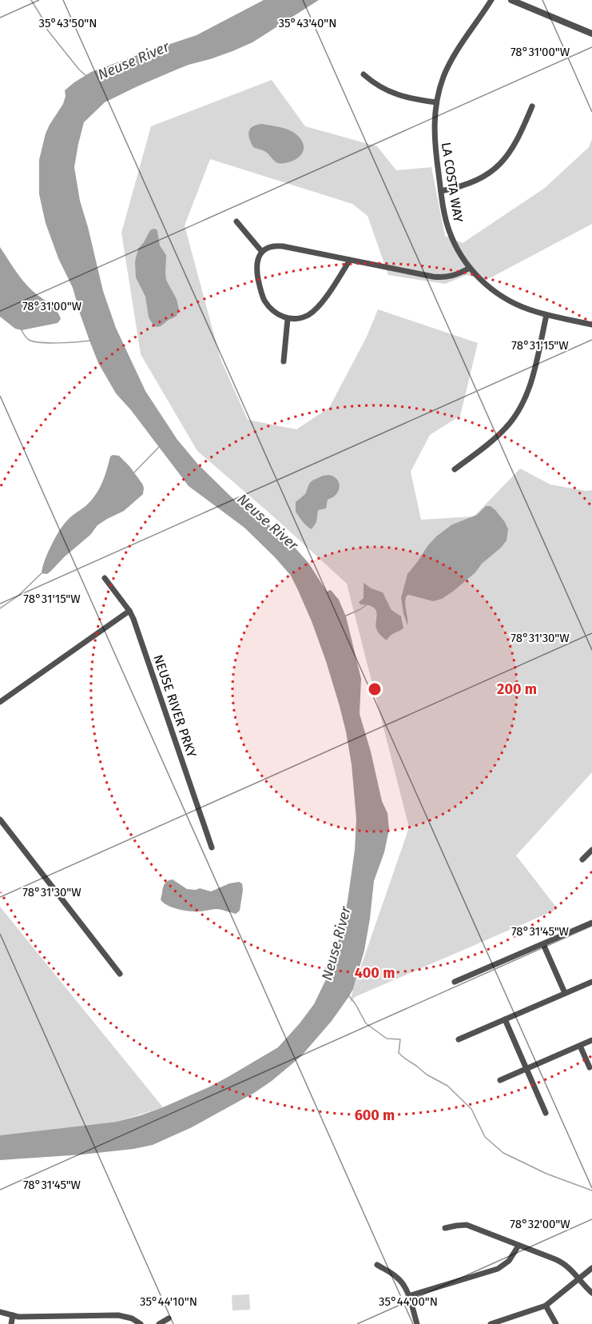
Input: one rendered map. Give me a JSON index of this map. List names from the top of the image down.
{
  "streets": {
    "street": ["LA COSTA WAY", "NEUSE RIVER PRKY"]
  },
  "water": ["Neuse River"],
  "coordinates": [
    "35°43'50\"N",
    "35°43'40\"N",
    "78°31'00\"W",
    "78°31'15\"W",
    "78°31'30\"W",
    "78°31'45\"W",
    "78°32'00\"W",
    "35°44'10\"N",
    "35°44'00\"N"
  ],
  "rings": ["200 m", "400 m", "600 m"]
}
